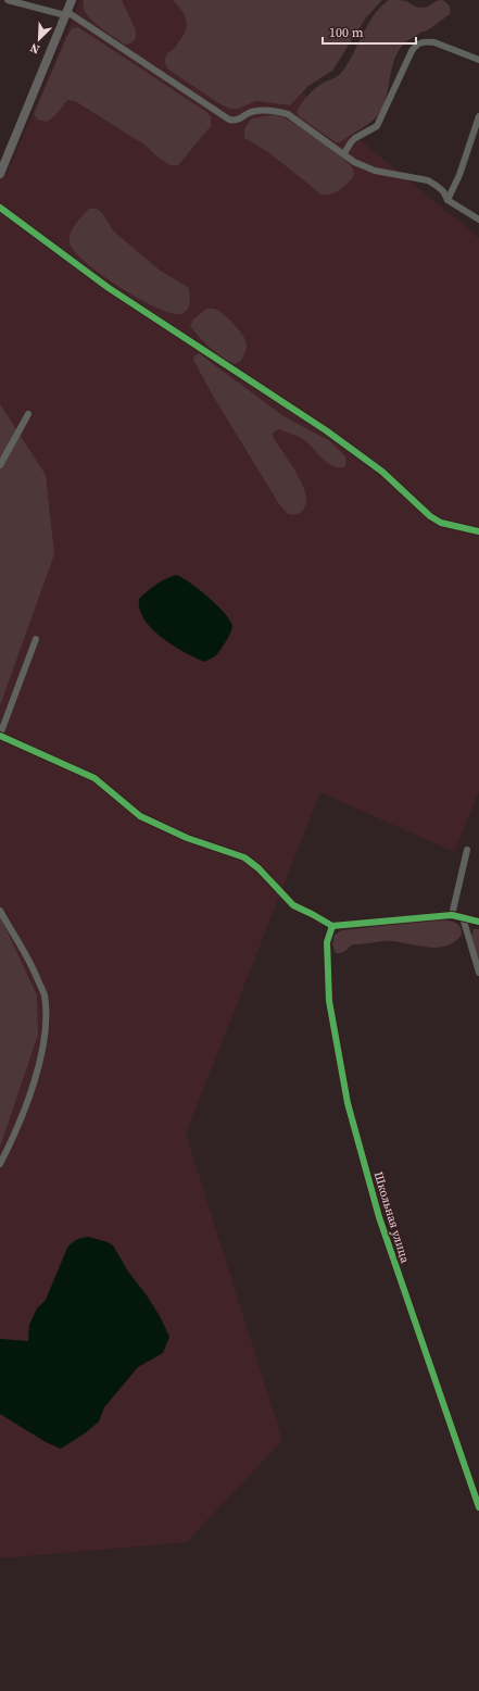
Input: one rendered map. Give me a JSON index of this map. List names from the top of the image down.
{
  "streets": {
    "street": ["Школьная улица"]
  },
  "scale_bar": "100 m",
  "north": "bottom left"
}
